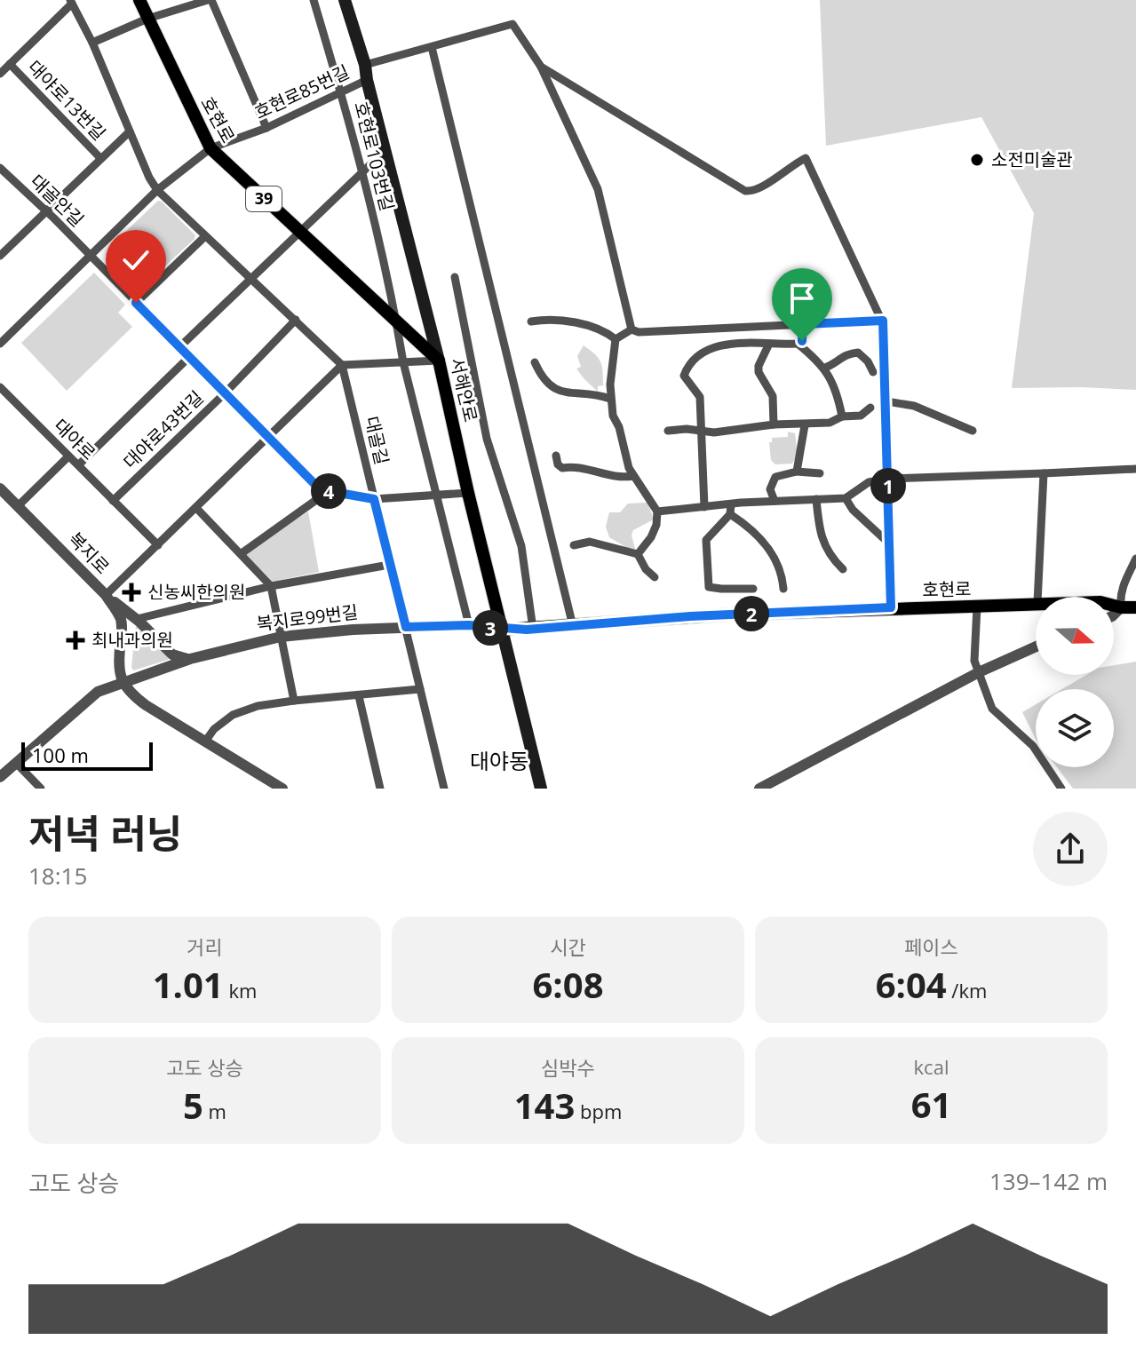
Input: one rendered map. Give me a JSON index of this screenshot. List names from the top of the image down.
{
  "streets": {
    "main road": ["호현로", "39", "서해안로"],
    "street": [
      "호현로85번길",
      "대야로13번길",
      "호현로103번길",
      "대골안길",
      "대야로43번길",
      "대야로",
      "대골길",
      "복지로",
      "복지로99번길"
    ]
  },
  "crossings": [
    ["호현로85번길", "호현로"],
    ["호현로85번길", "호현로103번길"],
    ["호현로85번길", "대골안길"],
    ["호현로85번길", "서해안로"],
    ["호현로", "호현로103번길"],
    ["호현로", "서해안로"],
    ["호현로", "복지로99번길"],
    ["호현로103번길", "복지로99번길"],
    ["대골안길", "대야로43번길"],
    ["서해안로", "복지로99번길"],
    ["대야로43번길", "대야로"],
    ["대골길", "복지로99번길"],
    ["복지로", "복지로99번길"]
  ],
  "districts": ["대야동"],
  "places": {
    "other": ["소전미술관"],
    "health": ["신농씨한의원", "최내과의원"]
  },
  "scale_bar": "100 m",
  "north": "right",
  "page": {
    "pins": [
      "1",
      "4",
      "2",
      "3"
    ],
    "scale": "100 m",
    "heading": ["저녁 러닝", "18:15"],
    "stats": [
      ["거리", "1.01 km"],
      ["시간", "6:08"],
      ["페이스", "6:04 /km"],
      ["고도 상승", "5 m"],
      ["심박수", "143 bpm"],
      ["kcal", "61"]
    ],
    "chart": ["고도 상승", "139–142 m"]
  }
}
